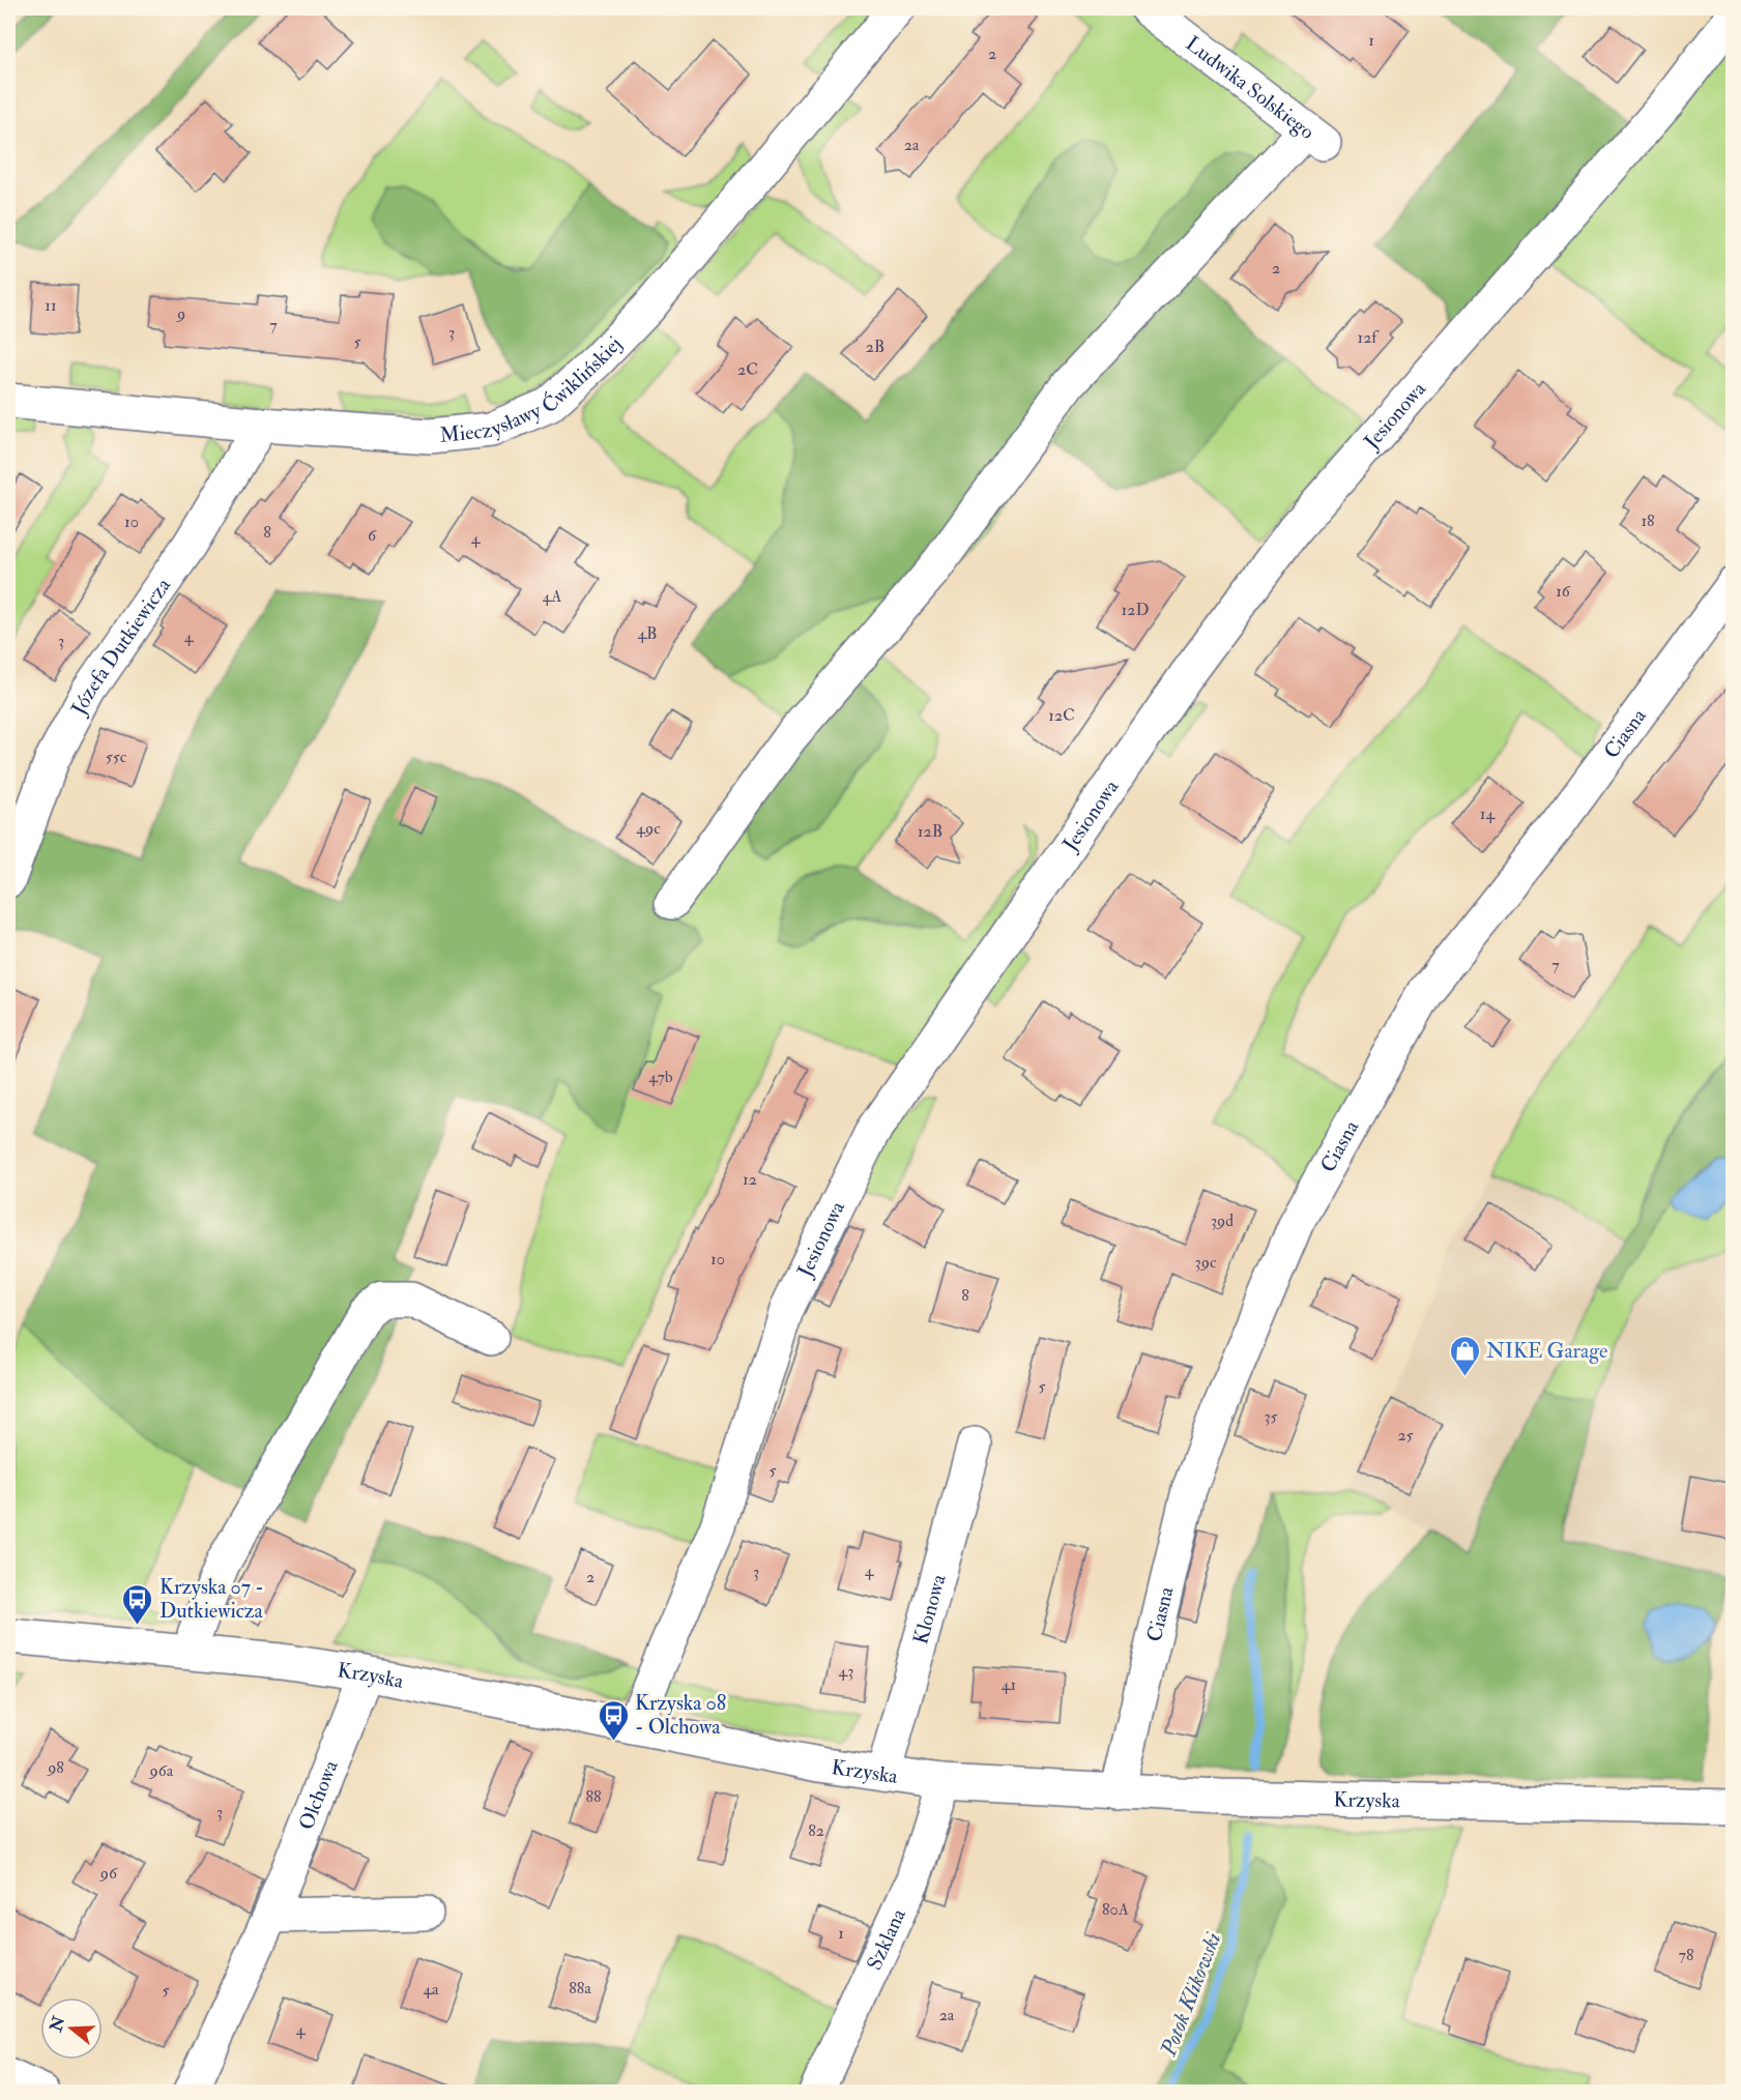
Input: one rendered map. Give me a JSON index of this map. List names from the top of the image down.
{
  "streets": {
    "street": [
      "Ludwika Solskiego",
      "Mieczysławy Ćwiklińskiej",
      "Jesionowa",
      "Józefa Dutkiewicza",
      "Ciasna",
      "Klonowa",
      "Krzyska",
      "Olchowa",
      "Szklana"
    ]
  },
  "crossings": [
    ["Mieczysławy Ćwiklińskiej", "Józefa Dutkiewicza"],
    ["Jesionowa", "Krzyska"],
    ["Ciasna", "Krzyska"],
    ["Klonowa", "Krzyska"],
    ["Krzyska", "Olchowa"],
    ["Krzyska", "Szklana"]
  ],
  "water": ["Potok Klikowski"],
  "places": {
    "shop": ["NIKE Garage"],
    "bus stop": ["Krzyska 07 - Dutkiewicza", "Krzyska 08 - Olchowa"]
  },
  "house_numbers": [
    "1",
    "2",
    "2a",
    "2",
    "11",
    "9",
    "7",
    "3",
    "12f",
    "5",
    "2B",
    "2C",
    "18",
    "10",
    "8",
    "6",
    "4",
    "16",
    "4A",
    "12D",
    "4B",
    "4",
    "3",
    "12C",
    "55c",
    "14",
    "49c",
    "12B",
    "7",
    "47b",
    "12",
    "39d",
    "10",
    "39c",
    "8",
    "5",
    "35",
    "25",
    "5",
    "4",
    "3",
    "2",
    "43",
    "41",
    "98",
    "96a",
    "88",
    "3",
    "82",
    "96",
    "80A",
    "1",
    "78",
    "88a",
    "4a",
    "5",
    "2a",
    "4"
  ],
  "north": "left"
}
